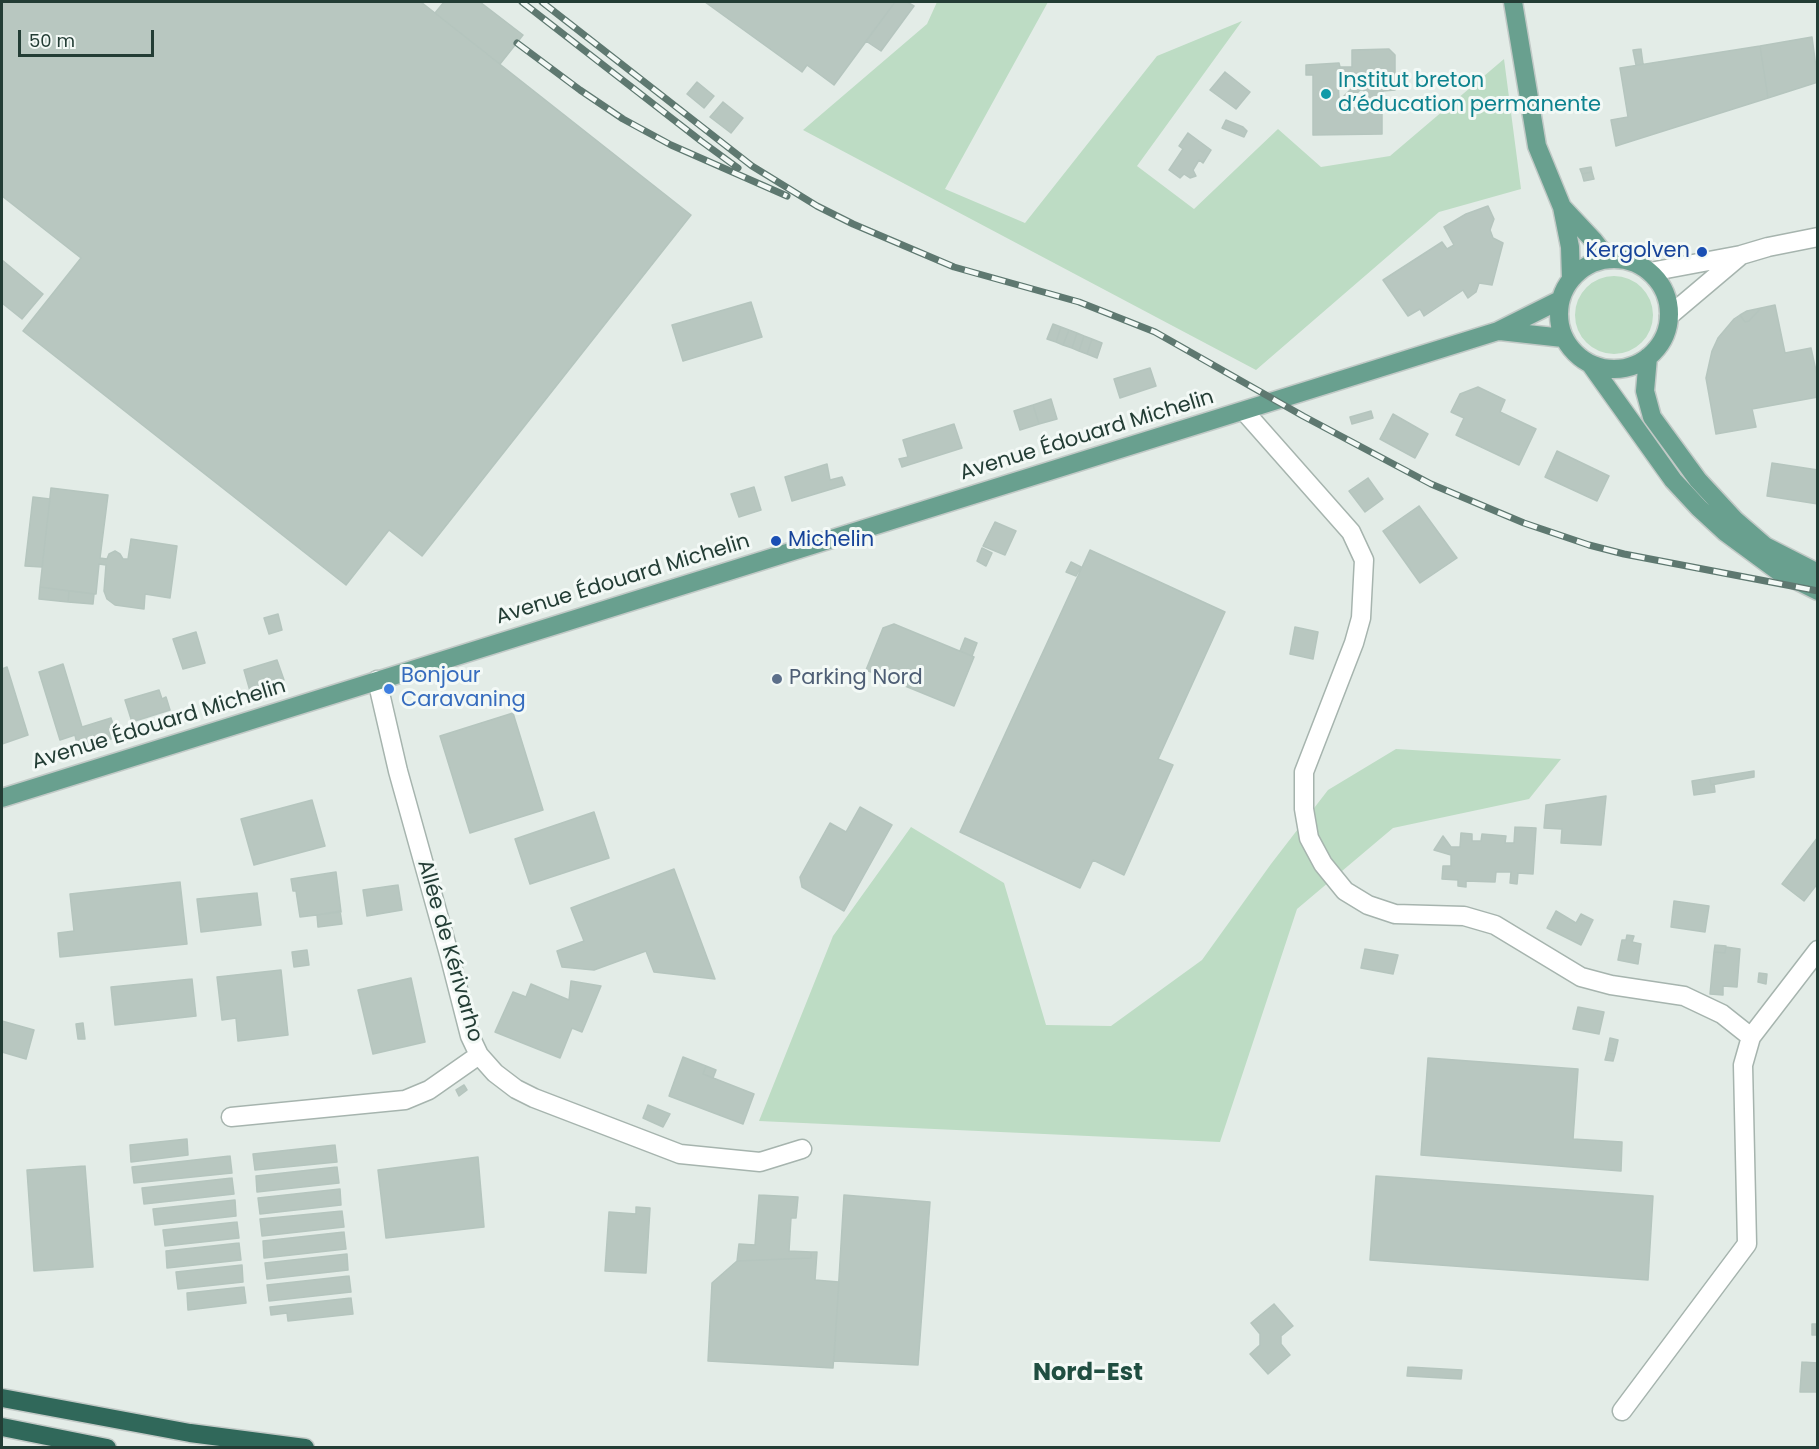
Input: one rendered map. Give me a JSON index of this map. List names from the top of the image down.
{
  "streets": {
    "main road": ["Avenue Édouard Michelin"],
    "street": ["Allée de Kérivarho"]
  },
  "crossings": [
    ["Avenue Édouard Michelin", "Allée de Kérivarho"]
  ],
  "districts": ["Nord-Est"],
  "places": [
    "Institut breton d’éducation permanente",
    "Kergolven",
    "Michelin",
    "Parking Nord",
    "Bonjour Caravaning"
  ],
  "scale_bar": "50 m"
}
